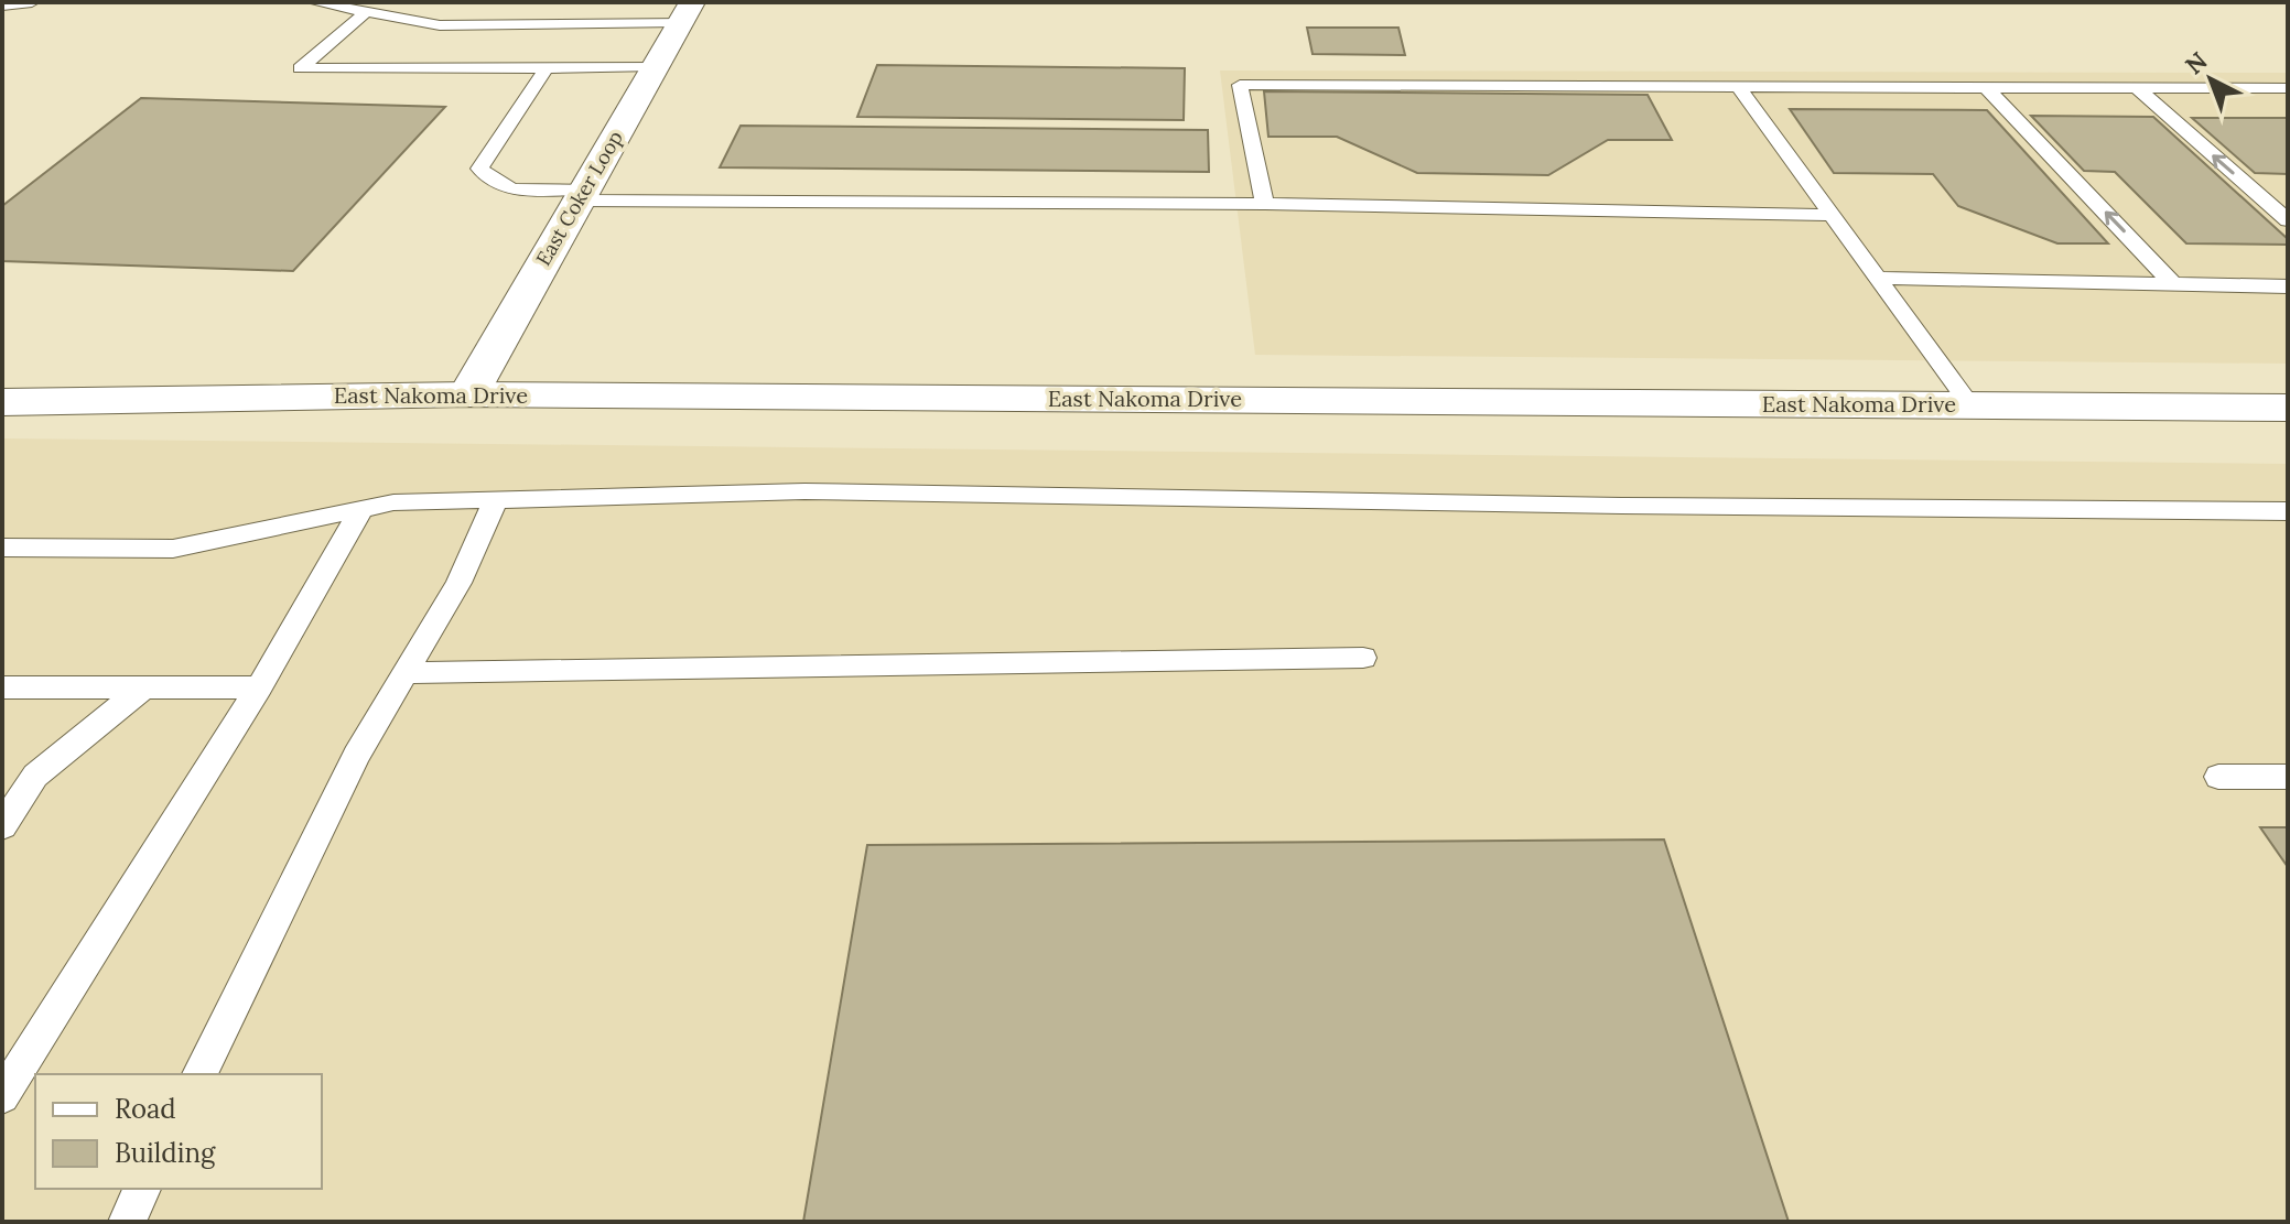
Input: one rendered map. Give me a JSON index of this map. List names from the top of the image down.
{
  "streets": {
    "main road": ["East Coker Loop", "East Nakoma Drive"]
  },
  "crossings": [
    ["East Coker Loop", "East Nakoma Drive"]
  ],
  "legend": ["Road", "Building"],
  "north": "top left"
}
